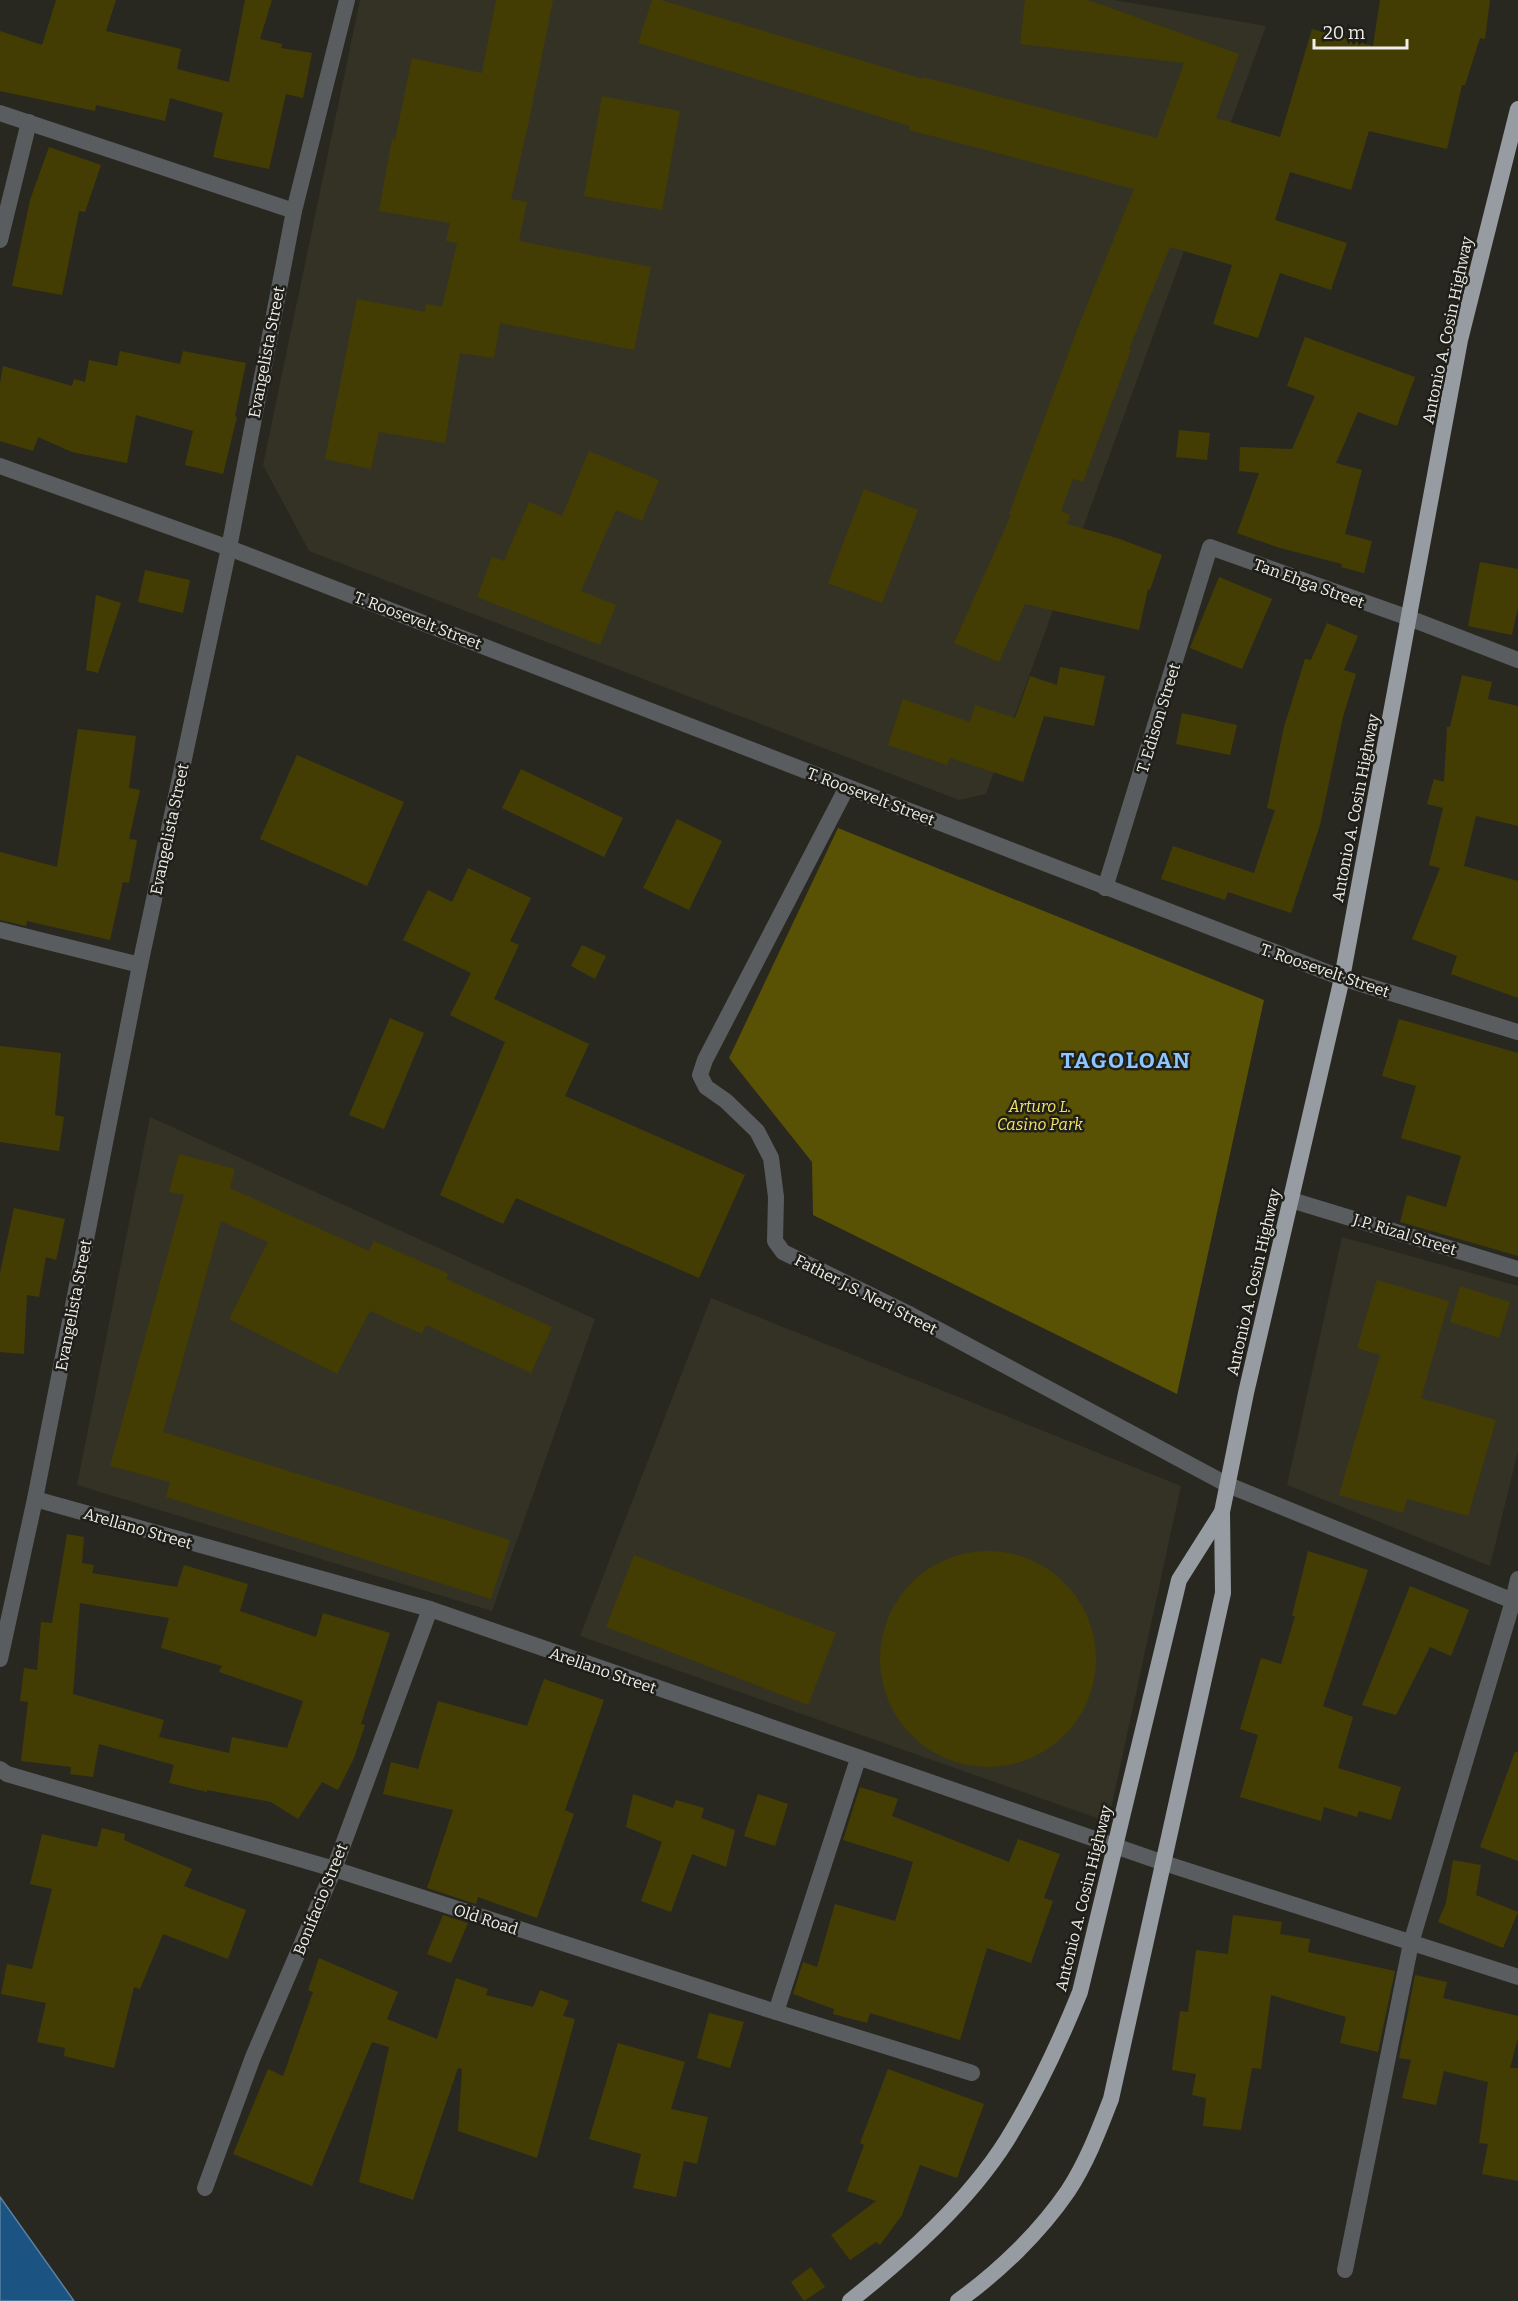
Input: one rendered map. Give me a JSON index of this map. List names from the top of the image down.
{
  "streets": {
    "highway": ["Antonio A. Cosin Highway"],
    "street": [
      "Evangelista Street",
      "Tan Ehga Street",
      "T. Roosevelt Street",
      "T. Edison Street",
      "J.P. Rizal Street",
      "Father J.S. Neri Street",
      "Arellano Street",
      "Bonifacio Street",
      "Old Road"
    ]
  },
  "crossings": [
    ["Antonio A. Cosin Highway", "Tan Ehga Street"],
    ["Antonio A. Cosin Highway", "T. Roosevelt Street"],
    ["Antonio A. Cosin Highway", "J.P. Rizal Street"],
    ["Antonio A. Cosin Highway", "Father J.S. Neri Street"],
    ["Antonio A. Cosin Highway", "Arellano Street"],
    ["Evangelista Street", "T. Roosevelt Street"],
    ["Evangelista Street", "Arellano Street"],
    ["Tan Ehga Street", "T. Edison Street"],
    ["T. Roosevelt Street", "T. Edison Street"],
    ["T. Roosevelt Street", "Father J.S. Neri Street"],
    ["Arellano Street", "Bonifacio Street"],
    ["Bonifacio Street", "Old Road"]
  ],
  "districts": ["TAGOLOAN"],
  "parks": ["Arturo L. Casino Park"],
  "scale_bar": "20 m"
}
